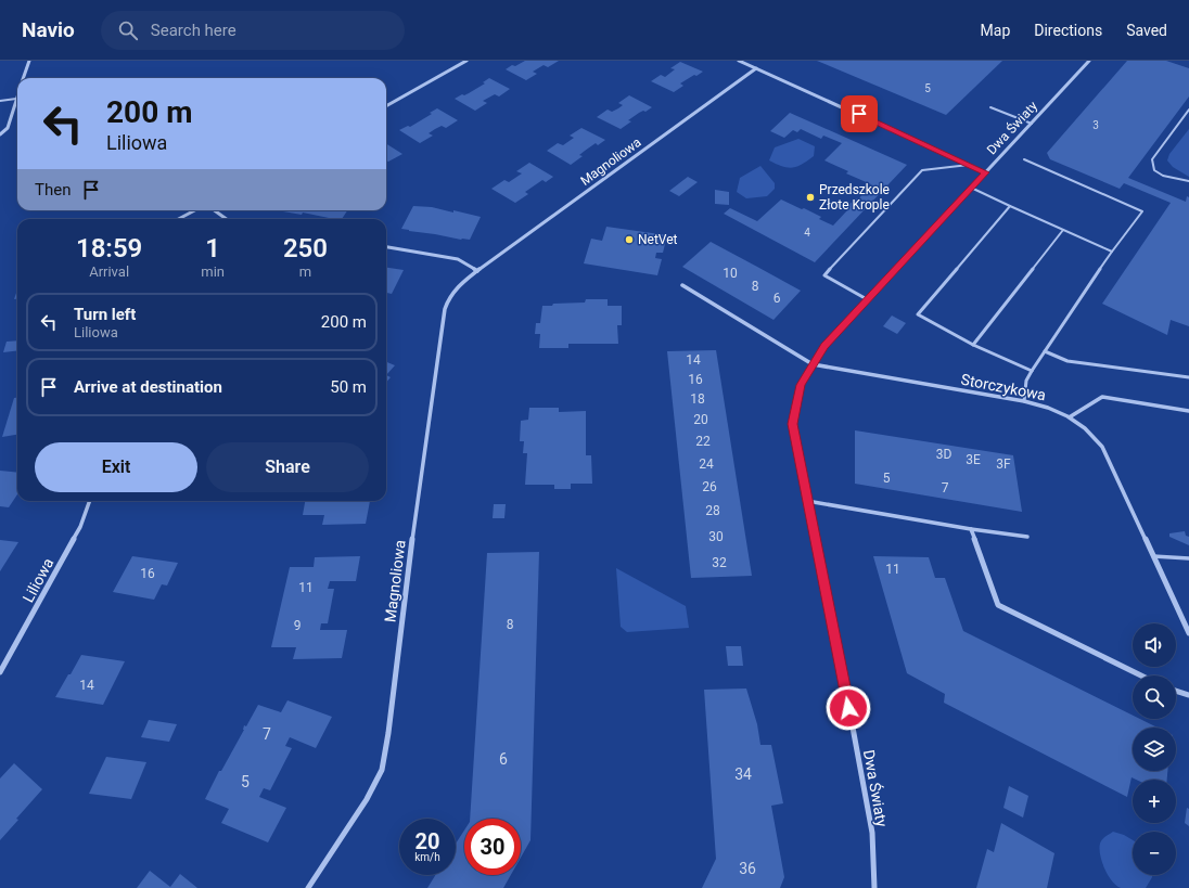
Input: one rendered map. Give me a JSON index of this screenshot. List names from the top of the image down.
{
  "streets": {
    "street": [
      "Dwa Światy",
      "Magnoliowa",
      "Storczykowa",
      "Liliowa"
    ]
  },
  "crossings": [
    ["Dwa Światy", "Storczykowa"]
  ],
  "places": ["Przedszkole Złote Krople", "NetVet"],
  "house_numbers": [
    "5",
    "3",
    "4",
    "10",
    "8",
    "6",
    "14",
    "16",
    "18",
    "20",
    "22",
    "3D",
    "3E",
    "24",
    "3F",
    "5",
    "26",
    "7",
    "28",
    "30",
    "32",
    "11",
    "16",
    "11",
    "8",
    "9",
    "14",
    "7",
    "6",
    "34",
    "5",
    "36"
  ],
  "page": {
    "header": "Navio",
    "search": "Search here",
    "nav": ["Map", "Directions", "Saved"],
    "turn": ["200 m", "Liliowa"],
    "then": "Then",
    "eta": [
      "18:59",
      "Arrival",
      "1",
      "min",
      "250",
      "m"
    ],
    "list": [
      {
        "name": "Turn left",
        "note": "Liliowa",
        "value": "200 m"
      },
      {
        "name": "Arrive at destination",
        "value": "50 m"
      }
    ],
    "buttons": ["Exit", "Share"],
    "map_buttons": ["+", "−"],
    "speed": "20 km/h",
    "limit": "30"
  }
}
